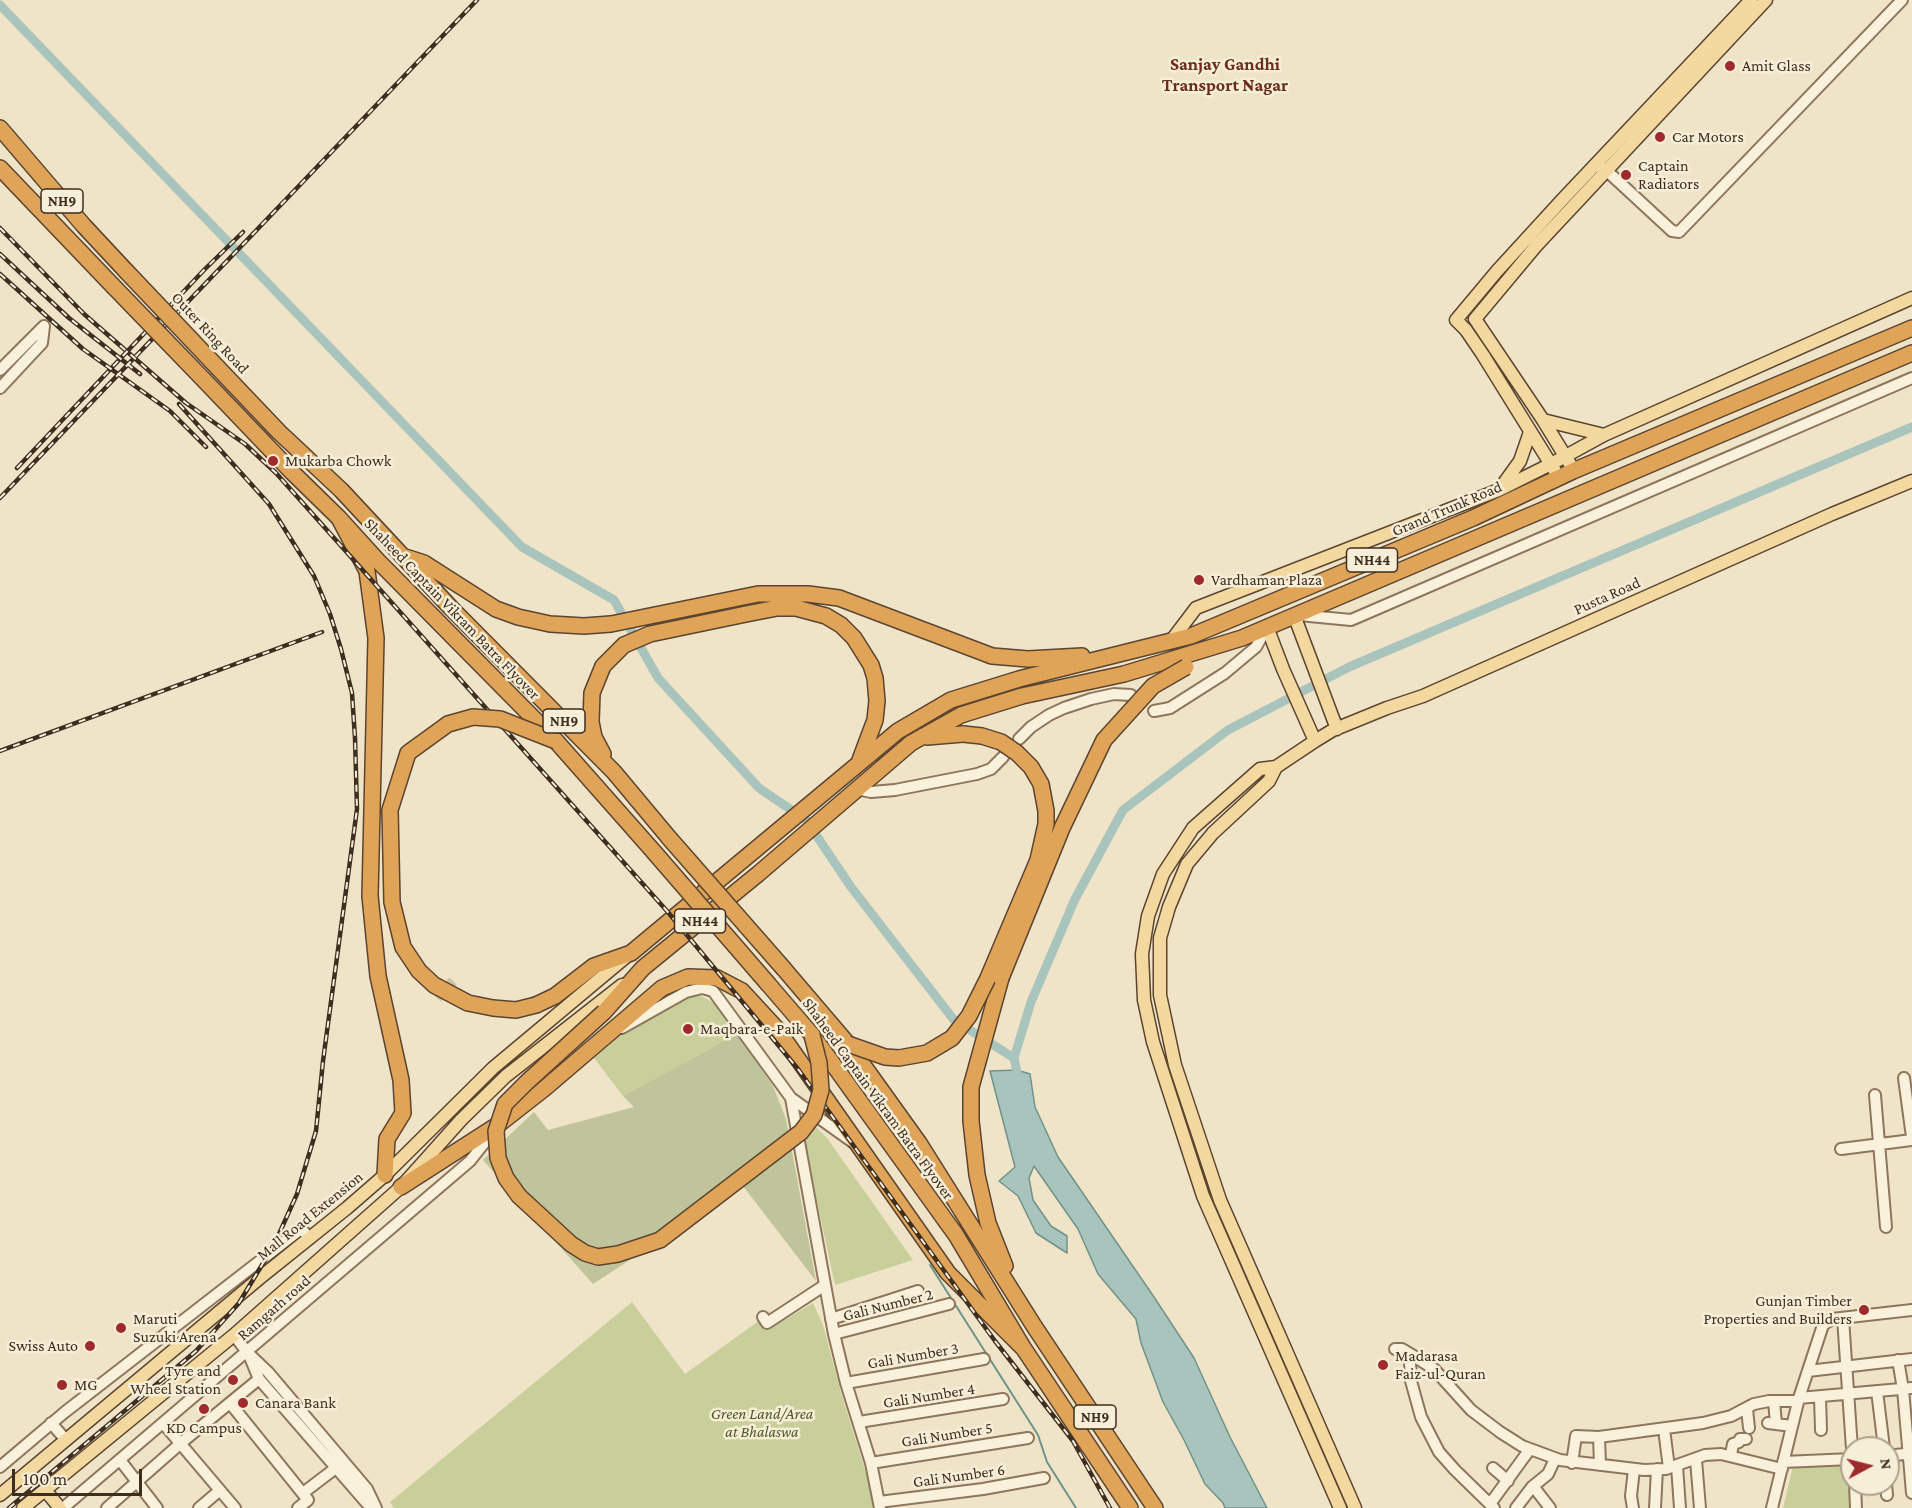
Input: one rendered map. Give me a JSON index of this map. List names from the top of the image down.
{
  "streets": {
    "highway": [
      "NH9",
      "Outer Ring Road",
      "Grand Trunk Road",
      "NH44",
      "Shaheed Captain Vikram Batra Flyover"
    ],
    "main road": ["Pusta Road", "Mall Road Extension"],
    "street": [
      "Gali Number 2",
      "Ramgarh road",
      "Gali Number 3",
      "Gali Number 4",
      "Gali Number 5",
      "Gali Number 6"
    ]
  },
  "crossings": [
    ["NH9", "Shaheed Captain Vikram Batra Flyover"],
    ["Outer Ring Road", "Shaheed Captain Vikram Batra Flyover"],
    ["Grand Trunk Road", "Mall Road Extension"]
  ],
  "districts": ["Sanjay Gandhi Transport Nagar"],
  "parks": ["Green Land/Area at Bhalaswa"],
  "places": [
    "Amit Glass",
    "Car Motors",
    "Captain Radiators",
    "Mukarba Chowk",
    "Vardhaman Plaza",
    "Maqbara-e-Paik",
    "Gunjan Timber Properties and Builders",
    "Maruti Suzuki Arena",
    "Swiss Auto",
    "Madarasa Faiz-ul-Quran",
    "Tyre and Wheel Station",
    "MG",
    "Canara Bank",
    "KD Campus"
  ],
  "scale_bar": "100 m",
  "north": "right"
}
